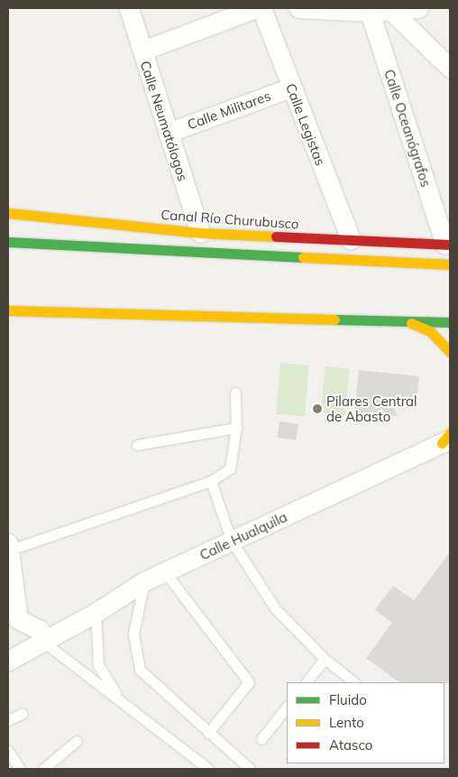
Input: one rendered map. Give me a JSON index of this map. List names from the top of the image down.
{
  "streets": {
    "main road": ["Canal Río Churubusco"],
    "street": [
      "Calle Militares",
      "Calle Neumatólogos",
      "Calle Legistas",
      "Calle Oceanógrafos",
      "Calle Hualquila"
    ]
  },
  "crossings": [
    ["Calle Militares", "Calle Neumatólogos"],
    ["Calle Militares", "Calle Legistas"],
    ["Calle Neumatólogos", "Canal Río Churubusco"],
    ["Calle Legistas", "Canal Río Churubusco"],
    ["Calle Oceanógrafos", "Canal Río Churubusco"]
  ],
  "places": ["Pilares Central de Abasto"],
  "legend": ["Fluido", "Lento", "Atasco"]
}
